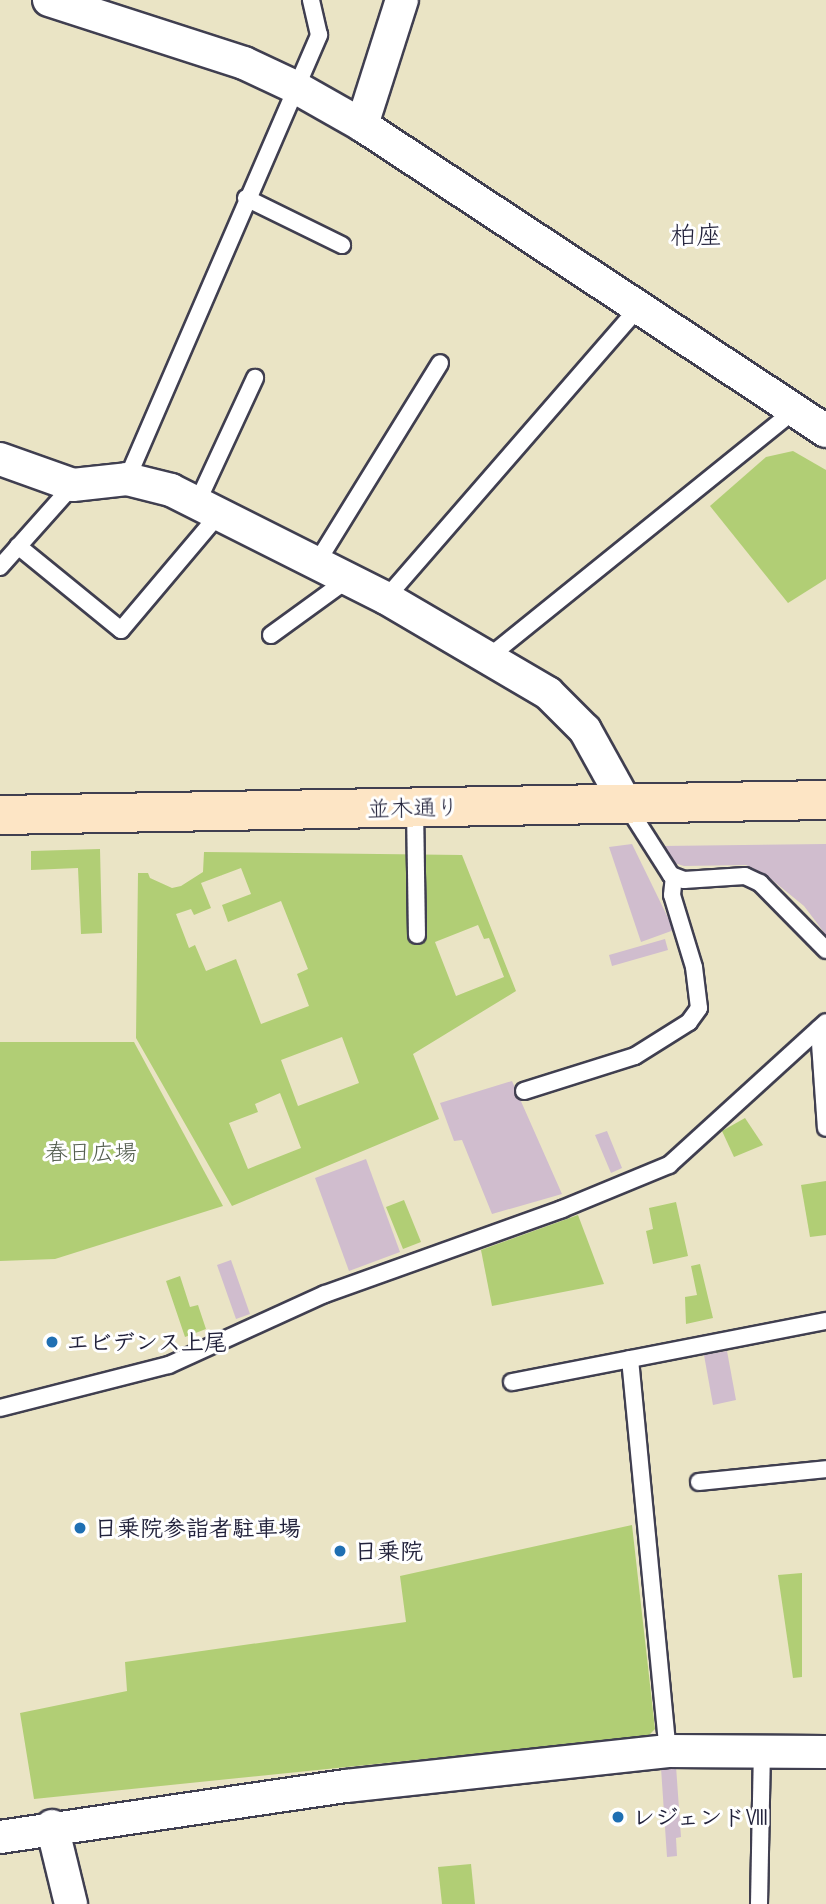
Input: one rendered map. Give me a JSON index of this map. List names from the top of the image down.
{
  "streets": {
    "street": ["並木通り"]
  },
  "districts": ["柏座"],
  "parks": ["春日広場"],
  "places": [
    "エビデンス上尾",
    "日乗院参詣者駐車場",
    "日乗院",
    "レジェンドⅧ"
  ]
}
